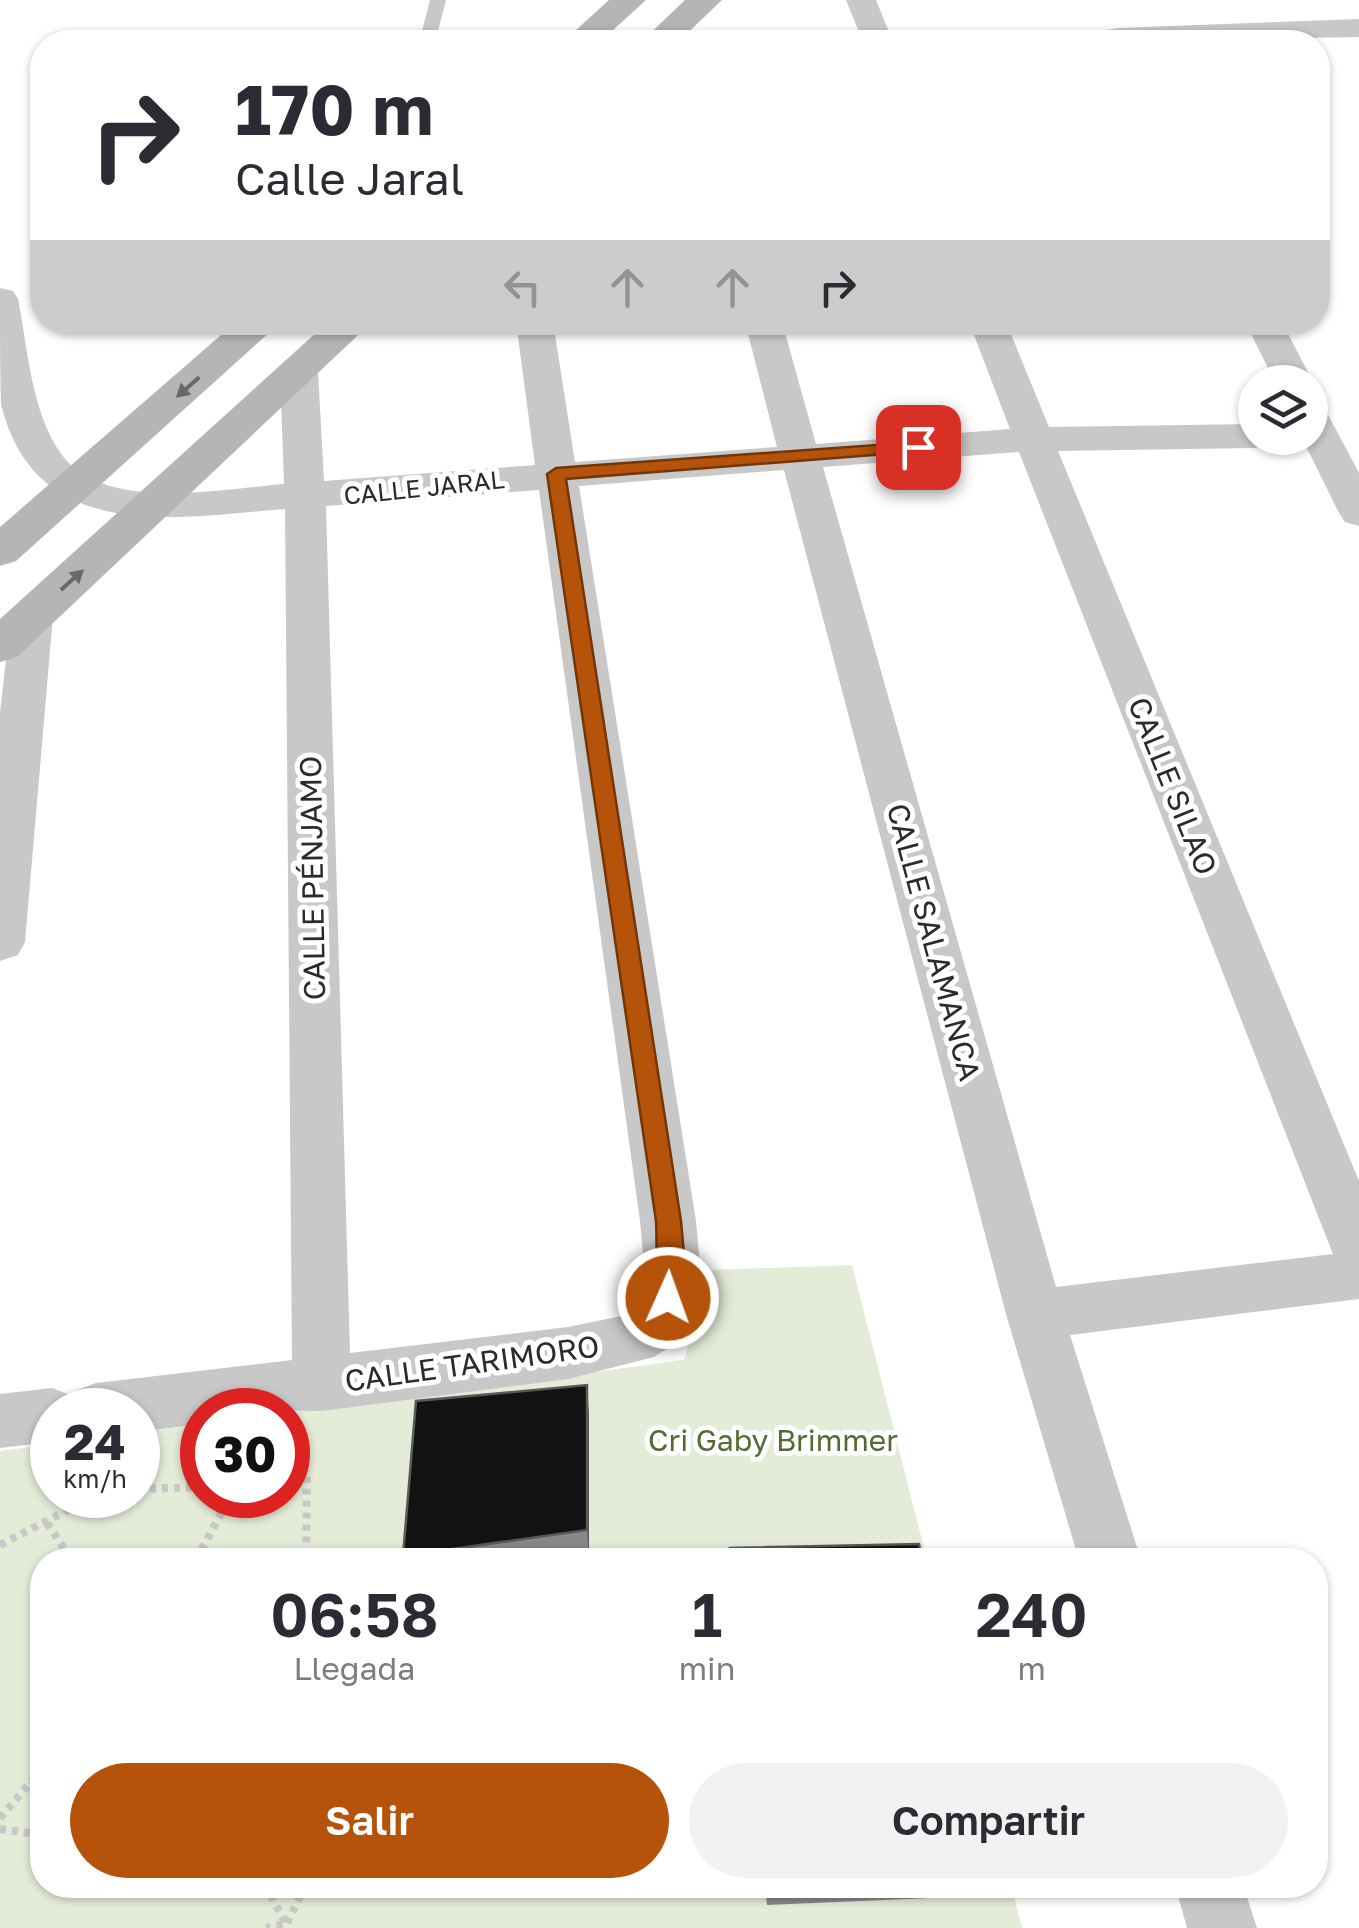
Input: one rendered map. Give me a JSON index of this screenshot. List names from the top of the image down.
{
  "streets": {
    "street": [
      "CALLE JARAL",
      "CALLE SILAO",
      "CALLE PÉNJAMO",
      "CALLE SALAMANCA",
      "CALLE TARIMORO"
    ]
  },
  "crossings": [
    ["CALLE JARAL", "CALLE SILAO"],
    ["CALLE JARAL", "CALLE PÉNJAMO"],
    ["CALLE JARAL", "CALLE SALAMANCA"],
    ["CALLE JARAL", "CALLE TARIMORO"],
    ["CALLE PÉNJAMO", "CALLE TARIMORO"]
  ],
  "parks": ["Cri Gaby Brimmer"],
  "page": {
    "turn": ["170 m", "Calle Jaral"],
    "speed": "24 km/h",
    "limit": "30",
    "eta": [
      "06:58",
      "Llegada",
      "1",
      "min",
      "240",
      "m"
    ],
    "buttons": ["Salir", "Compartir"]
  }
}
